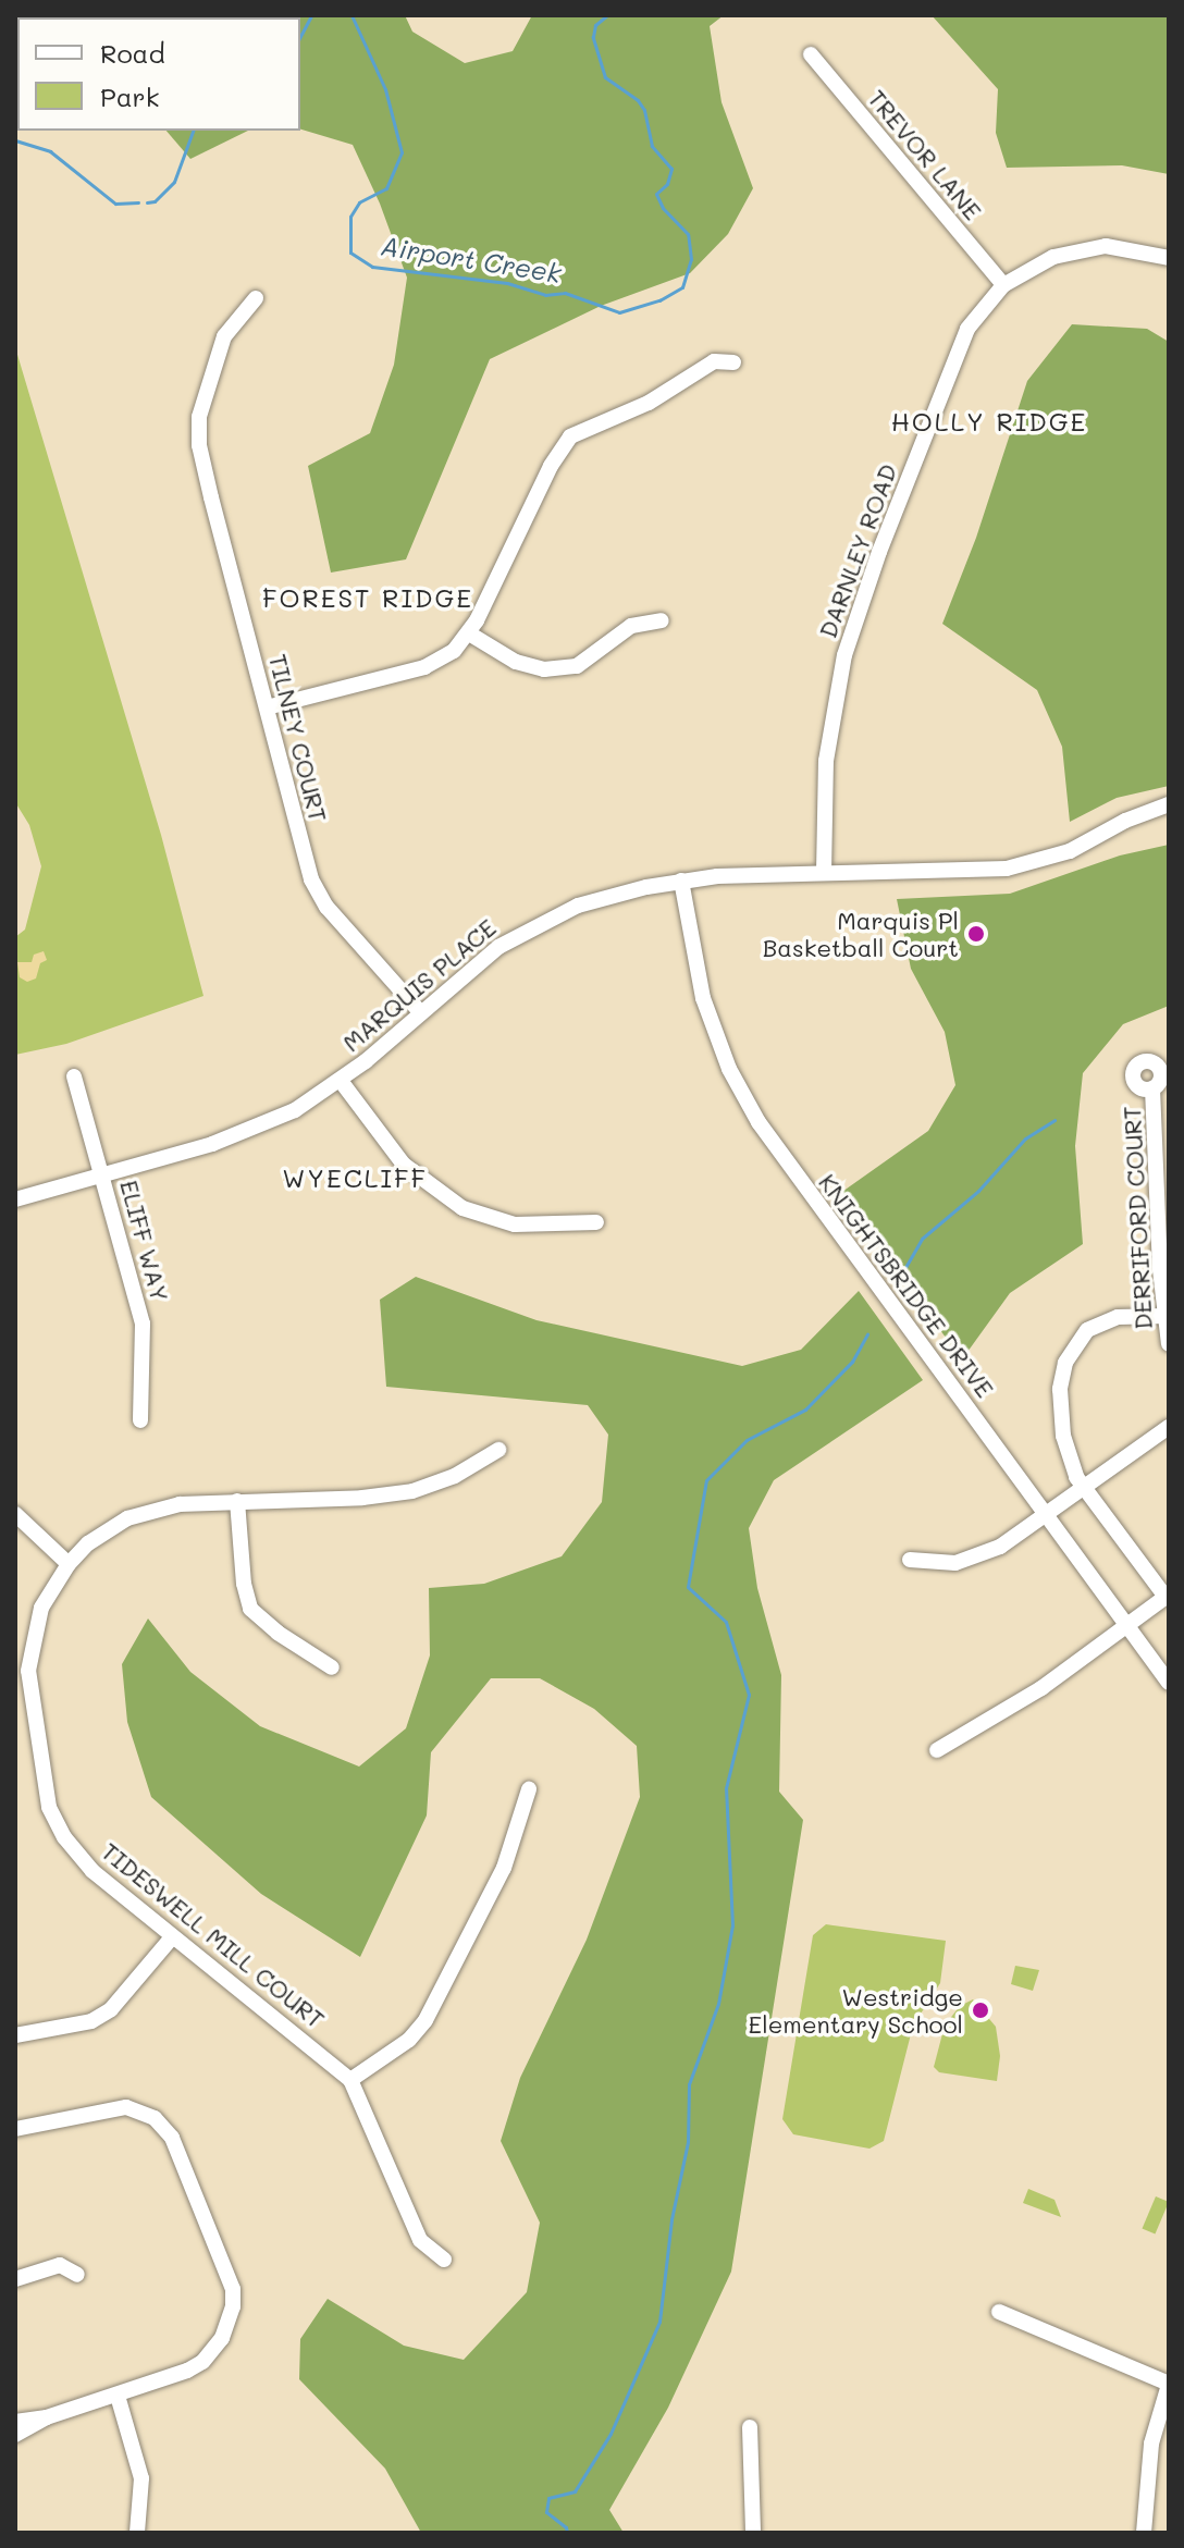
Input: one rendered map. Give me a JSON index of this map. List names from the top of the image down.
{
  "streets": {
    "street": [
      "TREVOR LANE",
      "DARNLEY ROAD",
      "TILNEY COURT",
      "MARQUIS PLACE",
      "DERRIFORD COURT",
      "ELIFF WAY",
      "KNIGHTSBRIDGE DRIVE",
      "TIDESWELL MILL COURT"
    ]
  },
  "crossings": [
    ["TREVOR LANE", "DARNLEY ROAD"],
    ["DARNLEY ROAD", "MARQUIS PLACE"],
    ["TILNEY COURT", "MARQUIS PLACE"],
    ["MARQUIS PLACE", "ELIFF WAY"],
    ["MARQUIS PLACE", "KNIGHTSBRIDGE DRIVE"]
  ],
  "districts": ["HOLLY RIDGE", "FOREST RIDGE", "WYECLIFF"],
  "water": ["Airport Creek"],
  "places": ["Marquis Pl Basketball Court", "Westridge Elementary School"],
  "legend": ["Road", "Park"]
}
